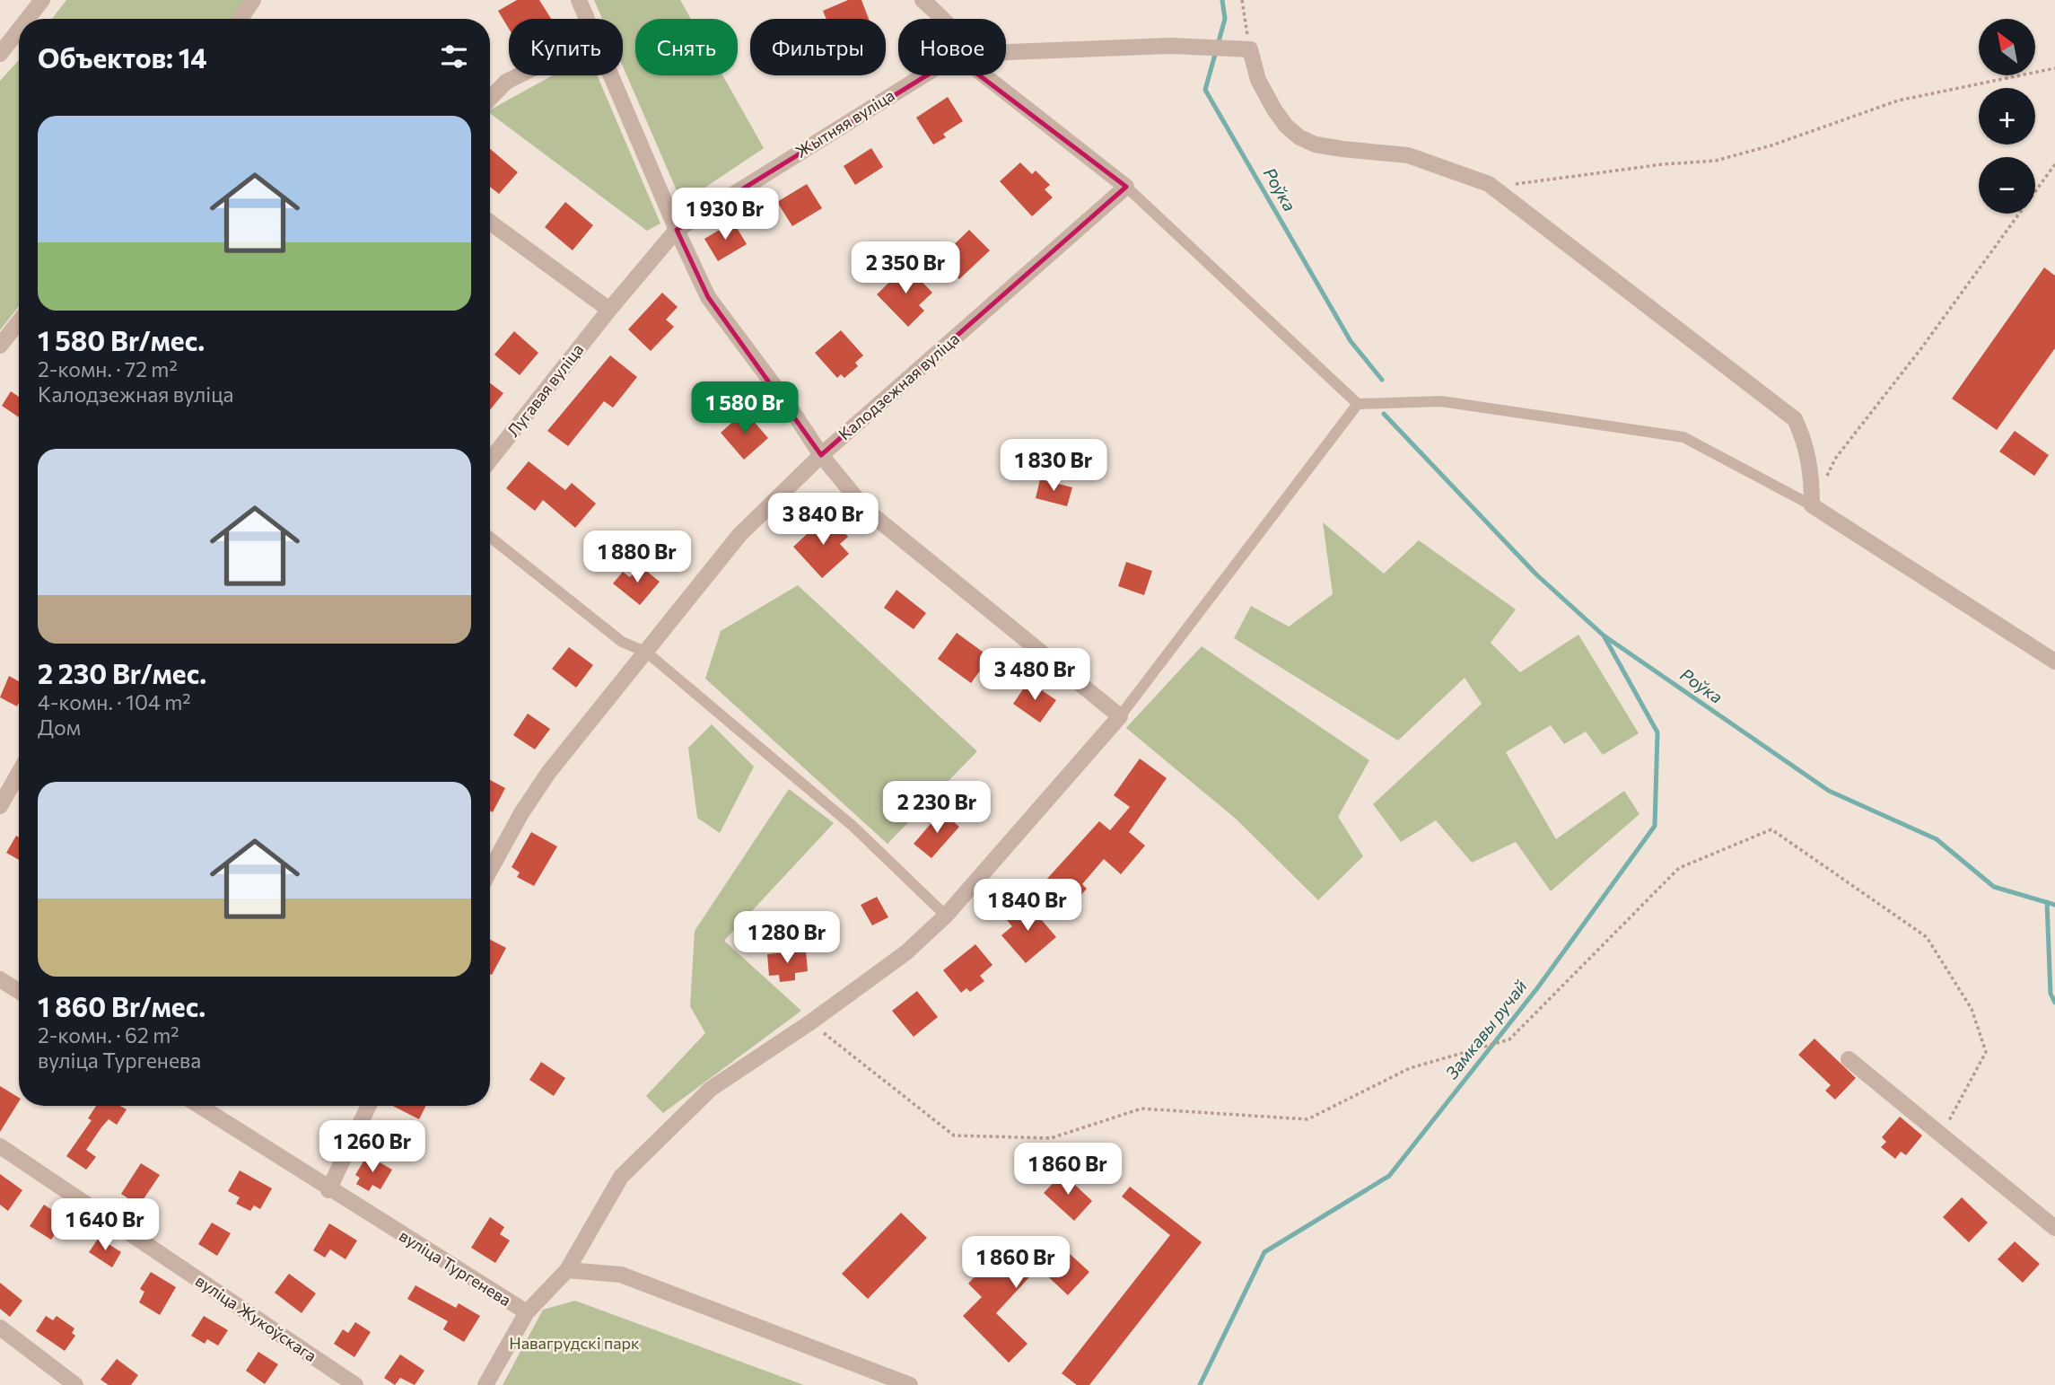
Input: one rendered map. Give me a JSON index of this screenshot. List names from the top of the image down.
{
  "streets": {
    "street": [
      "Жытняя вуліца",
      "Калодзежная вуліца",
      "Лугавая вуліца",
      "вуліца Тургенева",
      "вуліца Жукоўскага"
    ]
  },
  "crossings": [
    ["Жытняя вуліца", "Лугавая вуліца"]
  ],
  "water": ["Роўка", "Замкавы ручай"],
  "parks": ["Навагрудскі парк"],
  "north": "top left",
  "page": {
    "map_buttons": ["+", "−"],
    "chip": [
      "Купить",
      "Снять",
      "Фильтры",
      "Новое"
    ],
    "heading": "Объектов: 14",
    "list": [
      {
        "name": "1 580 Br/мес.",
        "note": "2-комн. · 72 m² · Калодзежная вуліца"
      },
      {
        "name": "2 230 Br/мес.",
        "note": "4-комн. · 104 m² · Дом"
      },
      {
        "name": "1 860 Br/мес.",
        "note": "2-комн. · 62 m² · вуліца Тургенева"
      }
    ],
    "price": [
      "1 930 Br",
      "2 350 Br",
      "1 580 Br",
      "1 830 Br",
      "3 840 Br",
      "1 880 Br",
      "3 480 Br",
      "2 230 Br",
      "1 840 Br",
      "1 280 Br",
      "1 260 Br",
      "1 860 Br",
      "1 640 Br",
      "1 860 Br"
    ]
  }
}
